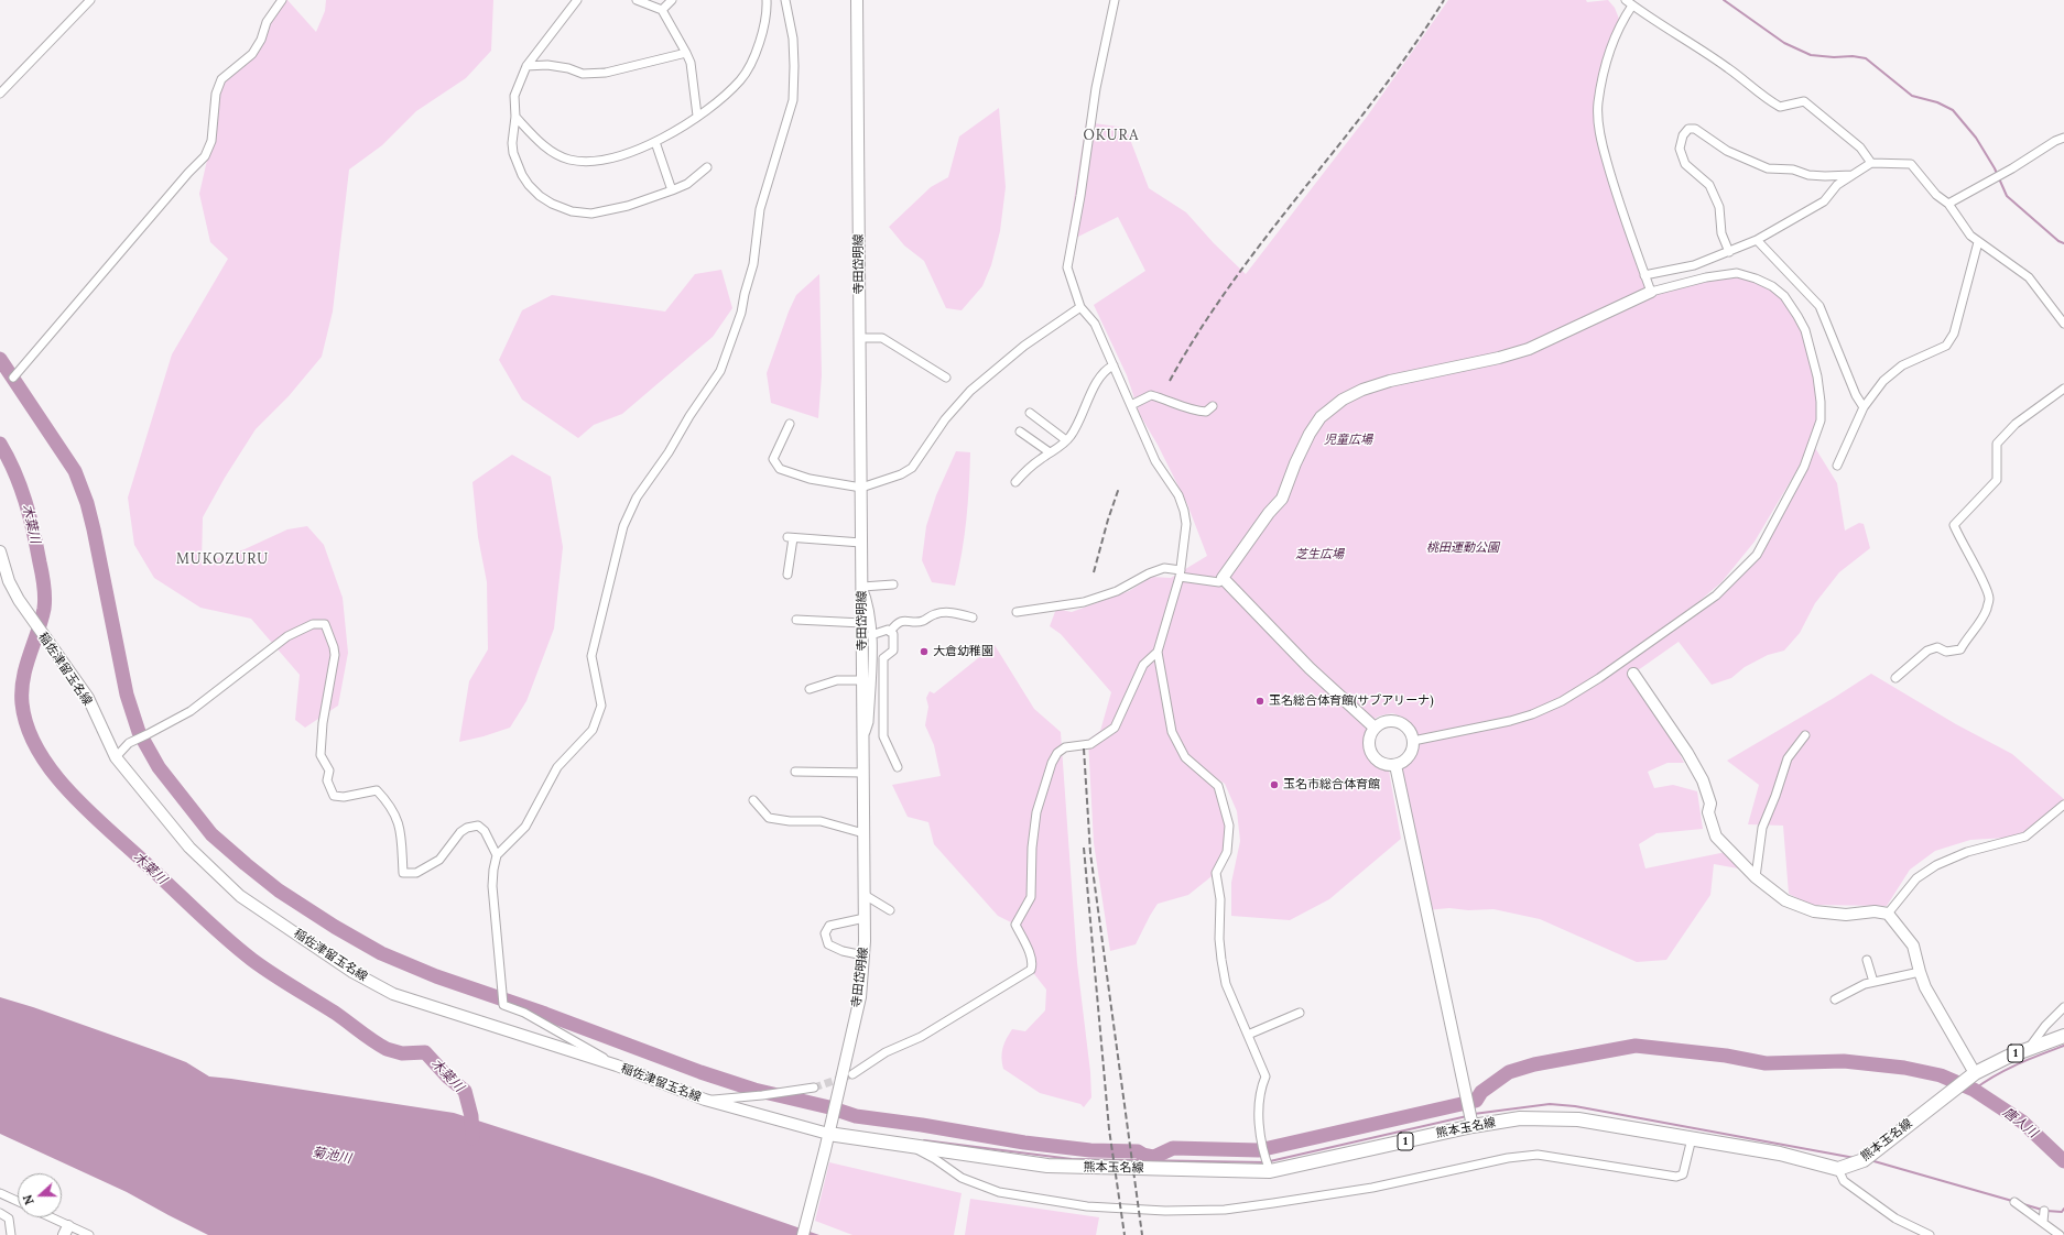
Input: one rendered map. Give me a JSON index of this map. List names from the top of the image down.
{
  "streets": {
    "main road": [
      "寺田岱明線",
      "稲佐津留玉名線",
      "1",
      "熊本玉名線"
    ]
  },
  "crossings": [
    ["寺田岱明線", "稲佐津留玉名線"],
    ["寺田岱明線", "熊本玉名線"],
    ["稲佐津留玉名線", "熊本玉名線"]
  ],
  "districts": ["OKURA", "MUKOZURU"],
  "water": ["木葉川", "唐人川", "菊池川"],
  "parks": ["児童広場", "桃田運動公園", "芝生広場"],
  "places": ["大倉幼稚園", "玉名総合体育館(サブアリーナ)", "玉名市総合体育館"],
  "north": "left"
}
